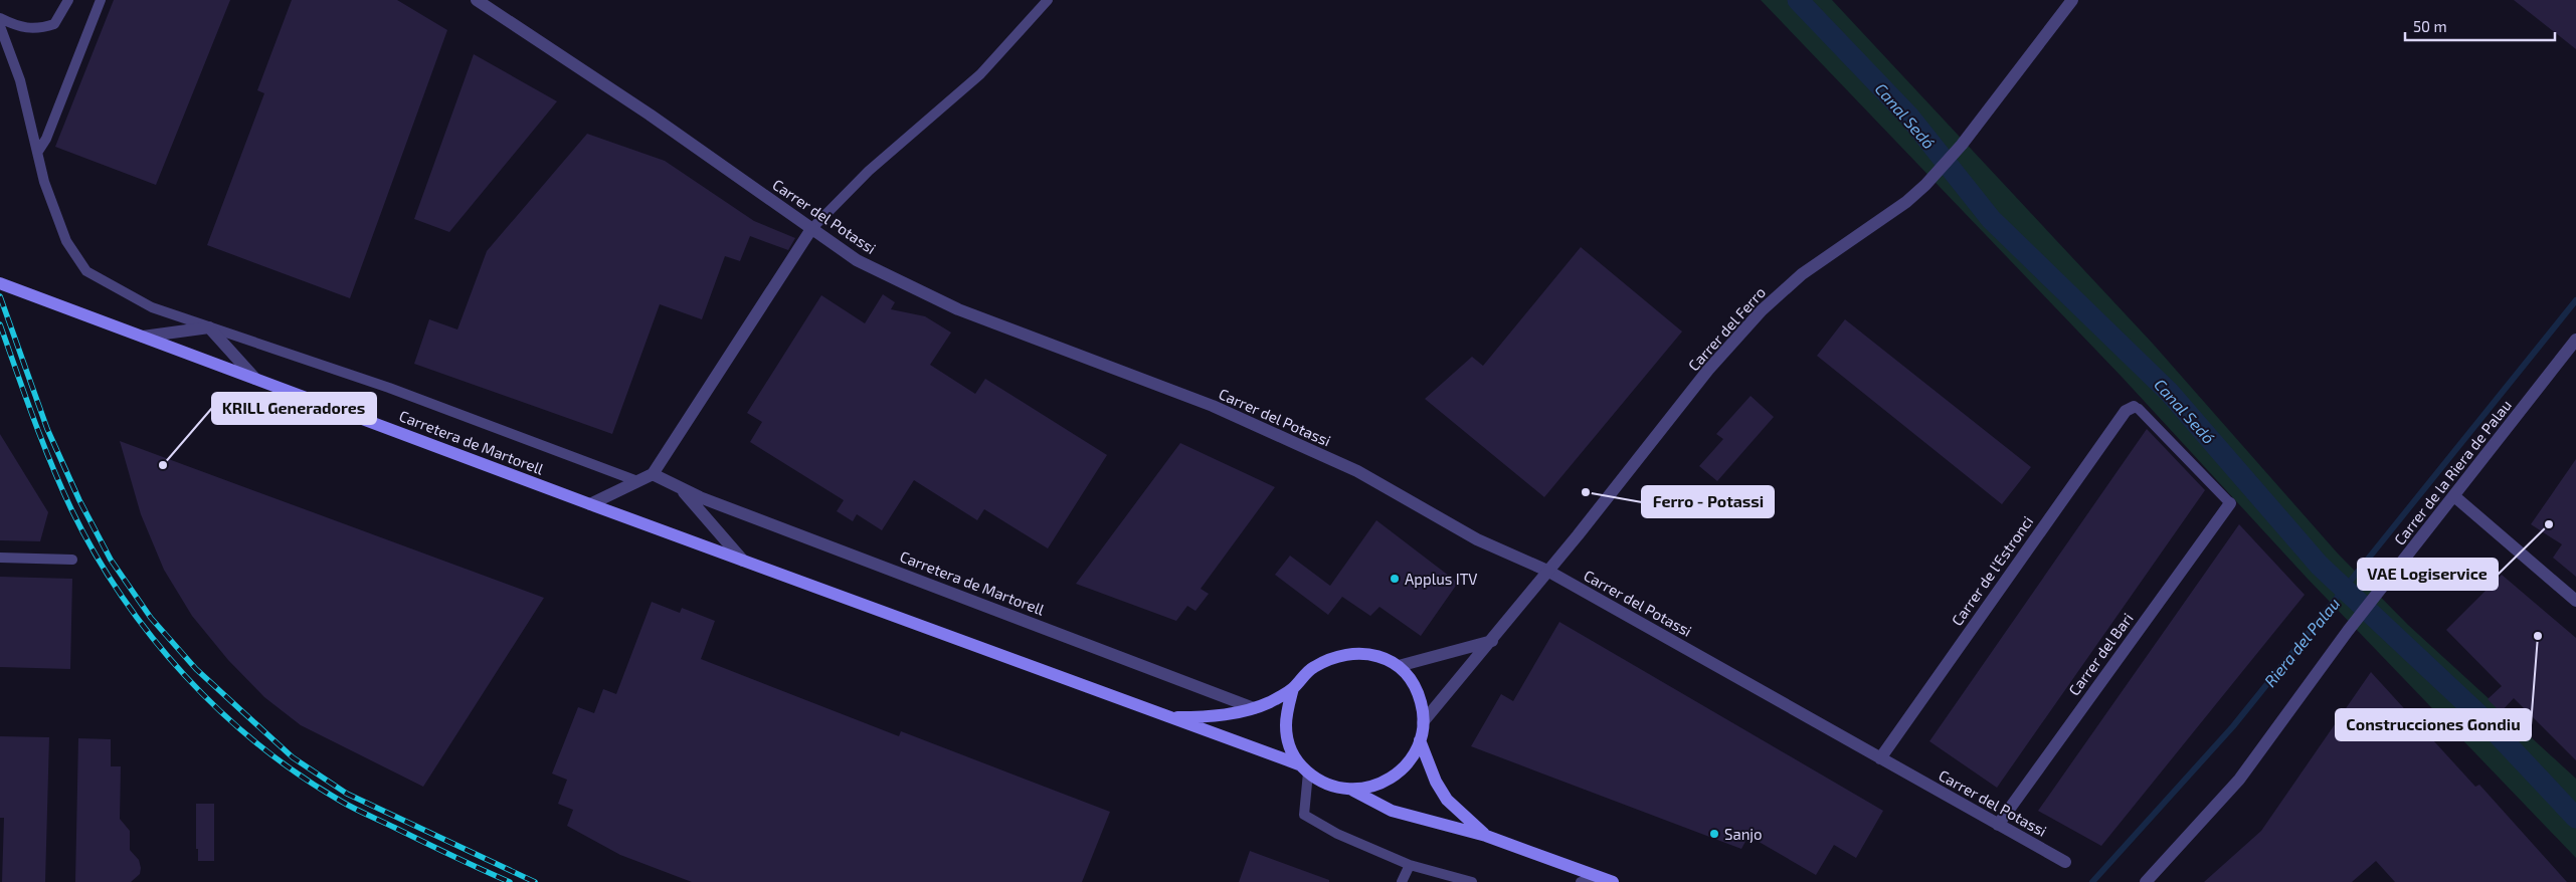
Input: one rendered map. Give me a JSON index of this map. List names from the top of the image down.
{
  "streets": {
    "main road": ["Carretera de Martorell"],
    "street": [
      "Carrer del Potassi",
      "Carrer del Ferro",
      "Carrer de la Riera de Palau",
      "Carrer de l'Estronci",
      "Carrer del Bari"
    ]
  },
  "crossings": [
    ["Carrer del Potassi", "Carrer del Ferro"],
    ["Carrer del Potassi", "Carrer de l'Estronci"],
    ["Carrer del Potassi", "Carrer del Bari"],
    ["Carrer del Ferro", "Carretera de Martorell"]
  ],
  "water": ["Canal Sedó", "Riera del Palau"],
  "places": [
    "KRILL Generadores",
    "Ferro - Potassi",
    "VAE Logiservice",
    "Applus ITV",
    "Construcciones Gondiu",
    "Sanjo"
  ],
  "scale_bar": "50 m"
}
